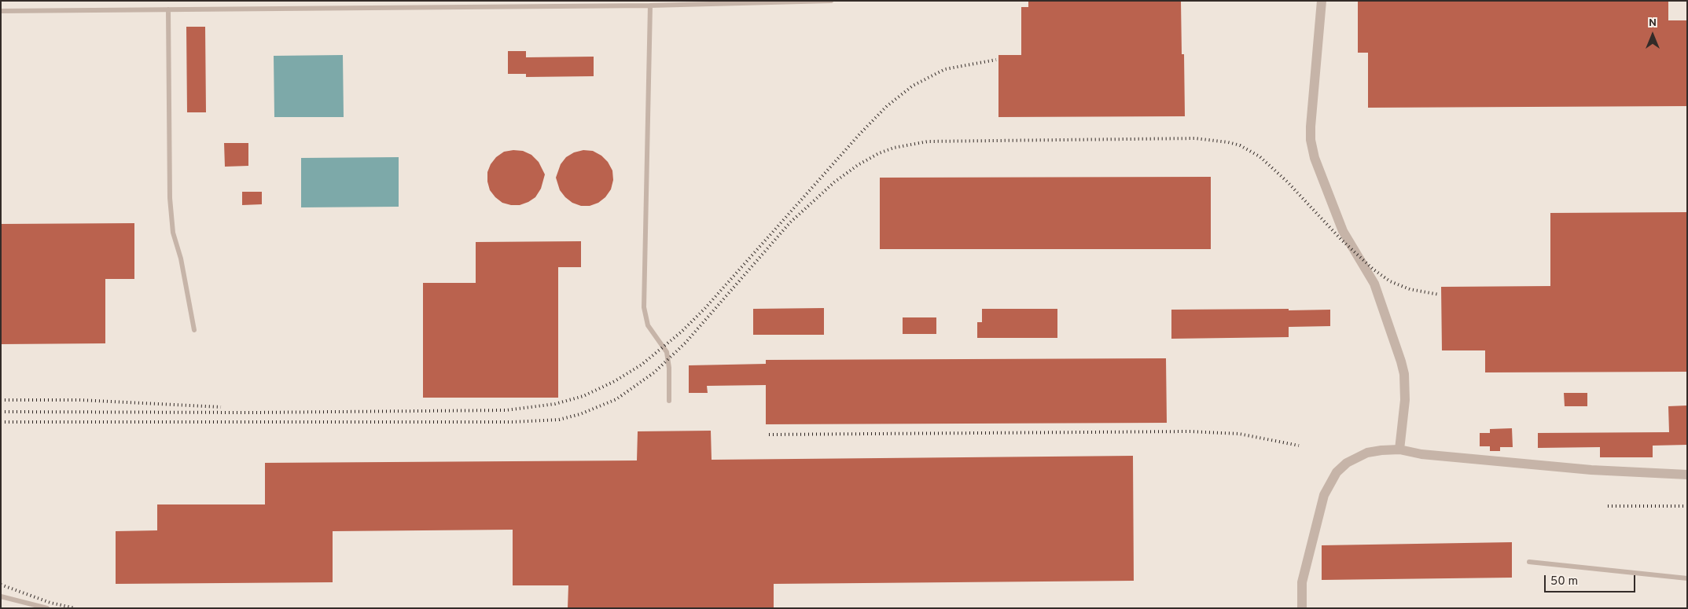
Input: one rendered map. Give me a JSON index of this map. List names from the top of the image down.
{
  "scale_bar": "50 m",
  "north": "top"
}
